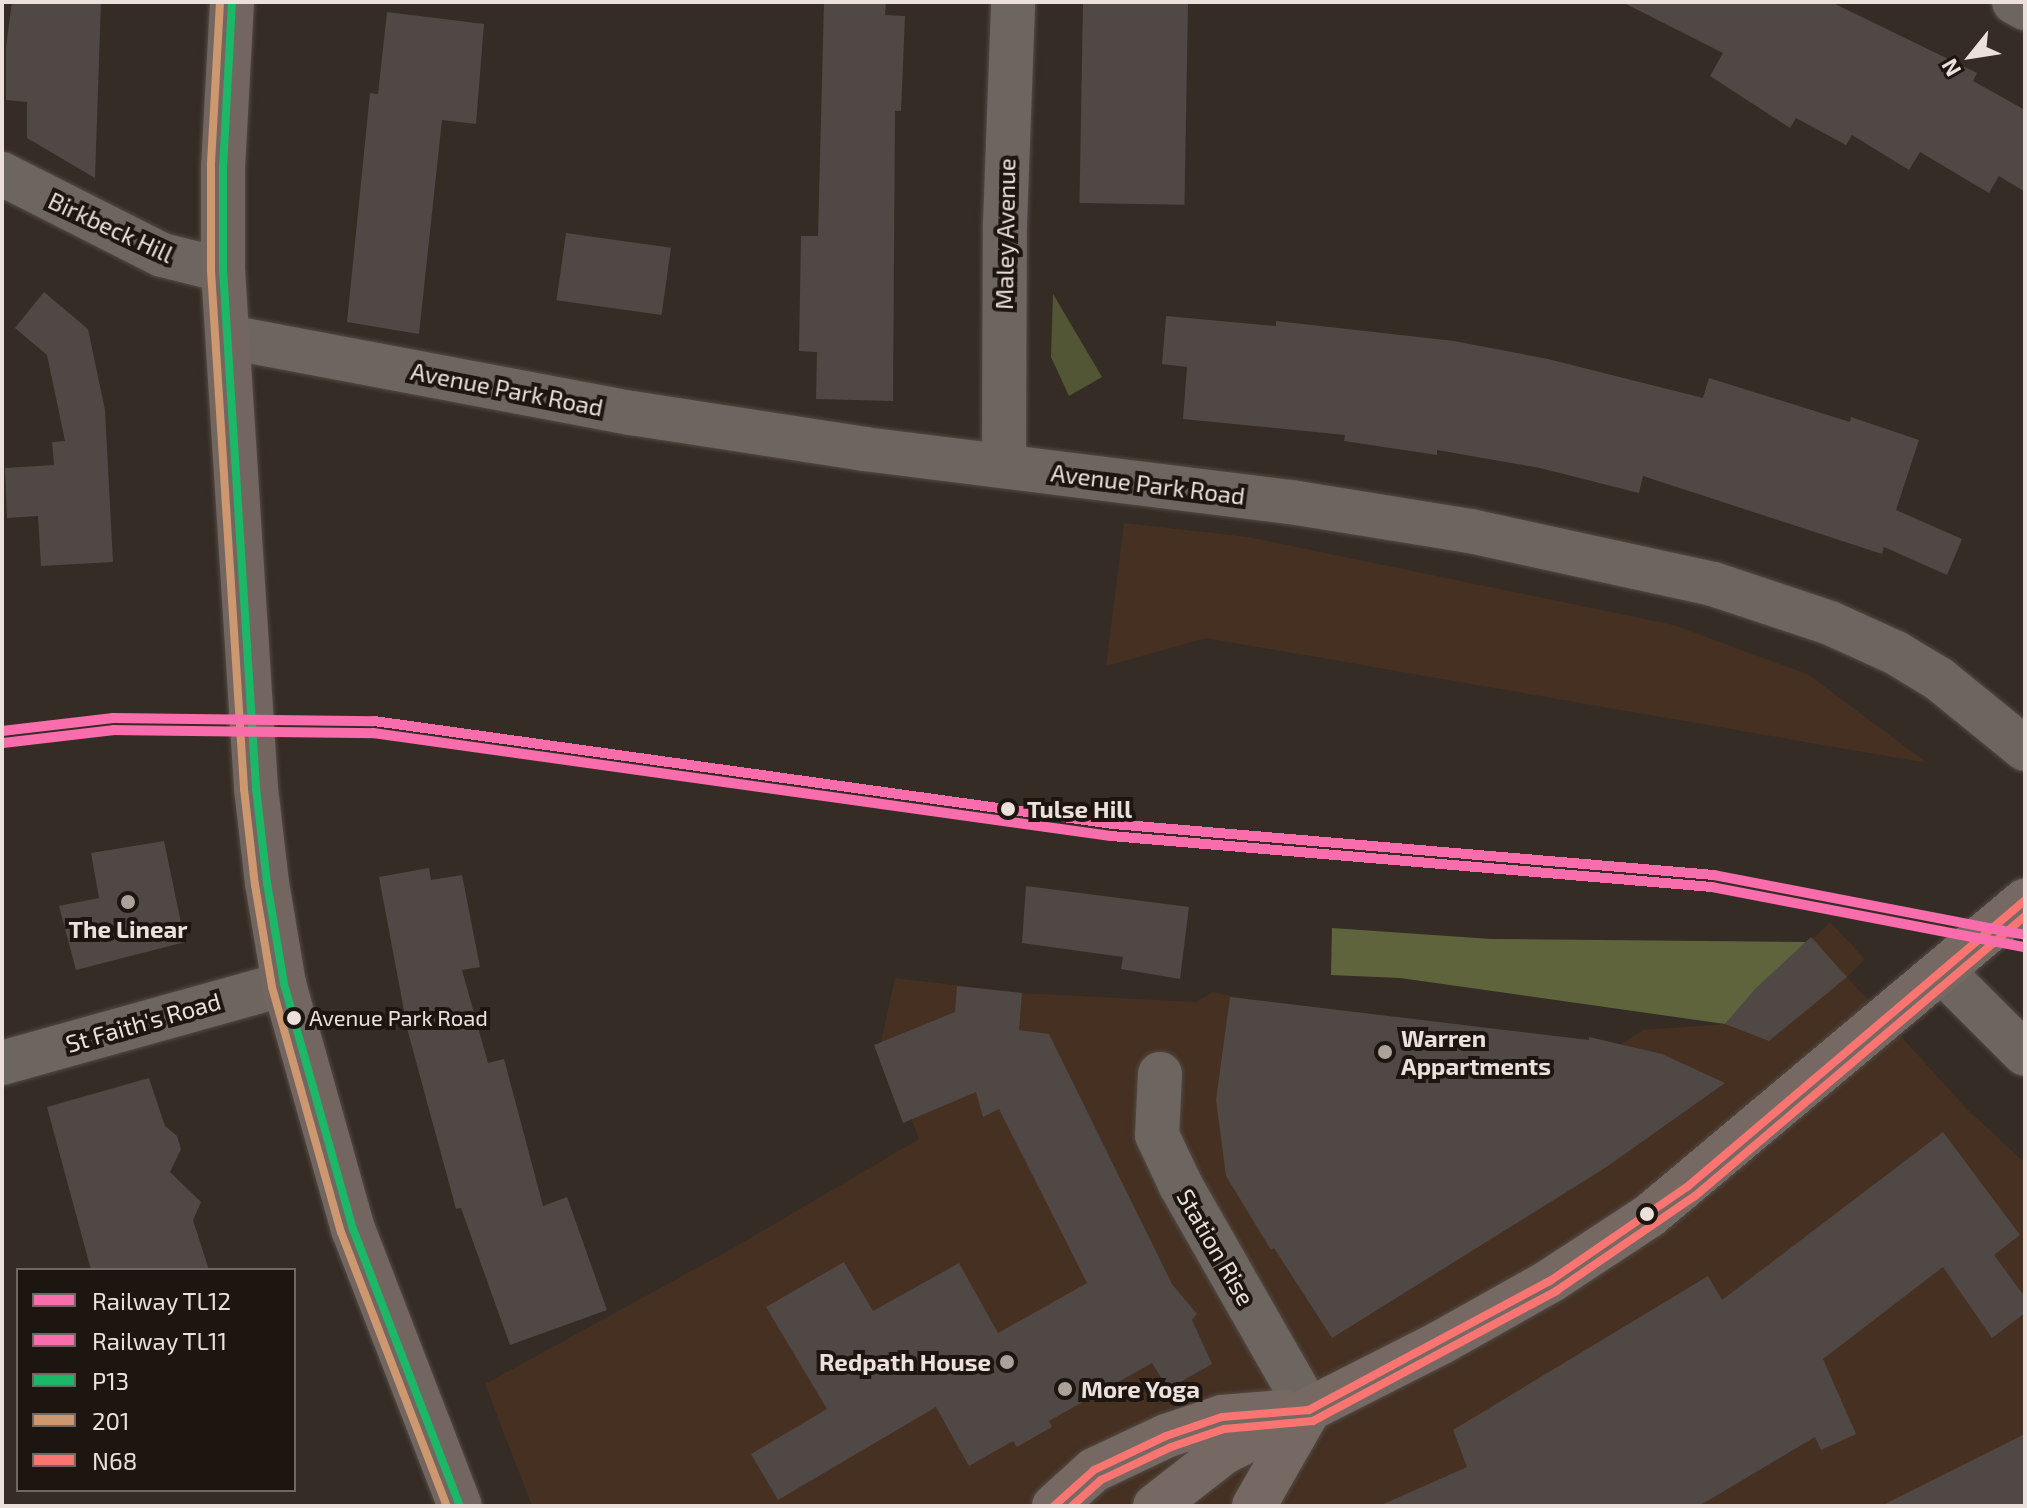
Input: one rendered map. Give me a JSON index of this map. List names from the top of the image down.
{
  "streets": {
    "street": [
      "Birkbeck Hill",
      "Maley Avenue",
      "Avenue Park Road",
      "St Faith's Road",
      "Station Rise"
    ]
  },
  "crossings": [
    ["Maley Avenue", "Avenue Park Road"]
  ],
  "places": [
    "Tulse Hill",
    "The Linear",
    "Avenue Park Road",
    "Warren Appartments",
    "Redpath House",
    "More Yoga"
  ],
  "lines": [
    "transit line P13",
    "transit line 201",
    "rail line TL12",
    "rail line TL11",
    "transit line N68"
  ],
  "legend": [
    "Railway TL12",
    "Railway TL11",
    "P13",
    "201",
    "N68"
  ],
  "north": "bottom left"
}
